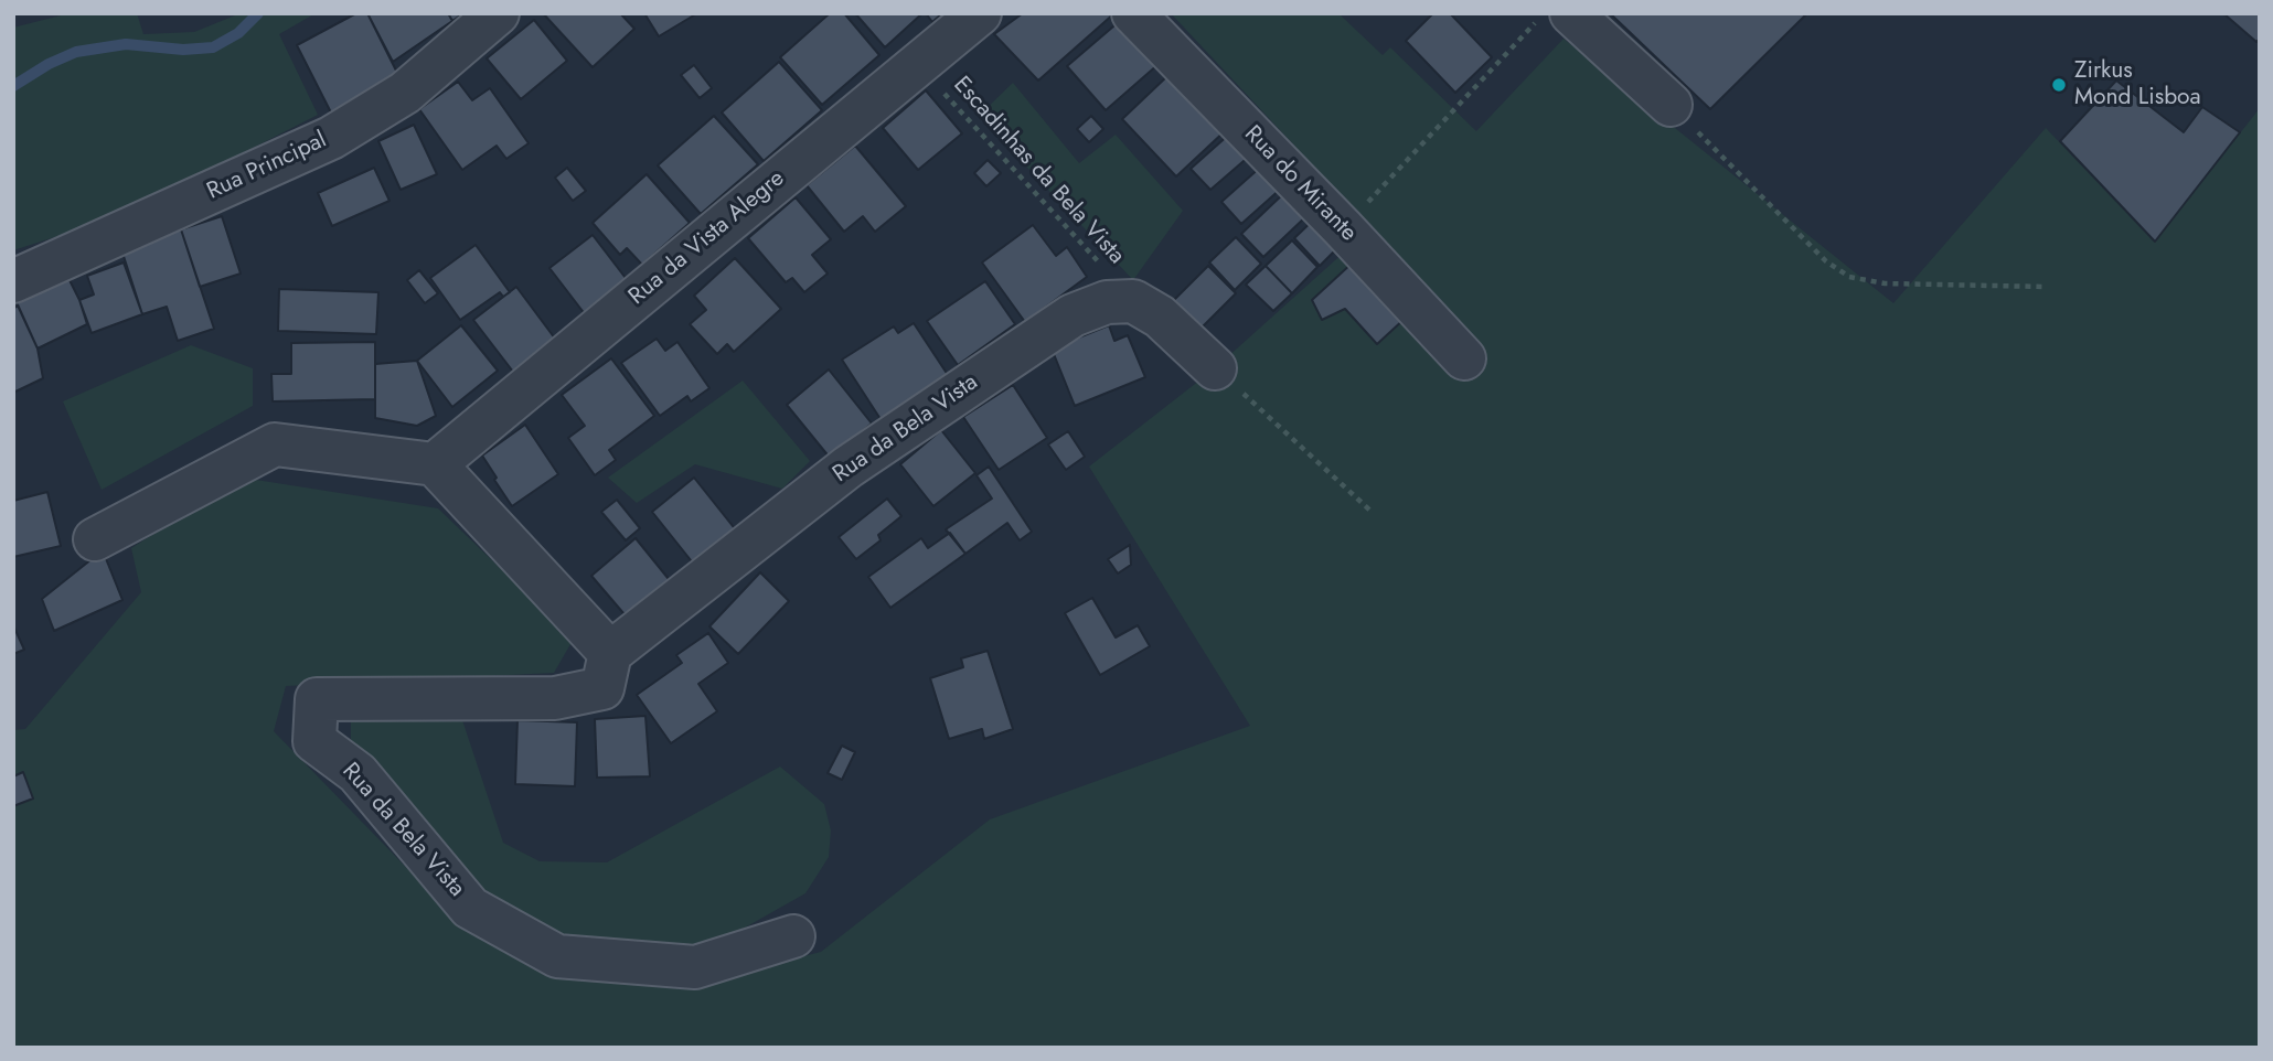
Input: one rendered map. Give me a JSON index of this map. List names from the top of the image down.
{
  "streets": {
    "street": [
      "Rua Principal",
      "Rua do Mirante",
      "Rua da Vista Alegre",
      "Rua da Bela Vista"
    ],
    "path": ["Escadinhas da Bela Vista"]
  },
  "crossings": [
    ["Escadinhas da Bela Vista", "Rua da Vista Alegre"],
    ["Escadinhas da Bela Vista", "Rua da Bela Vista"]
  ],
  "places": ["Zirkus Mond Lisboa"]
}
